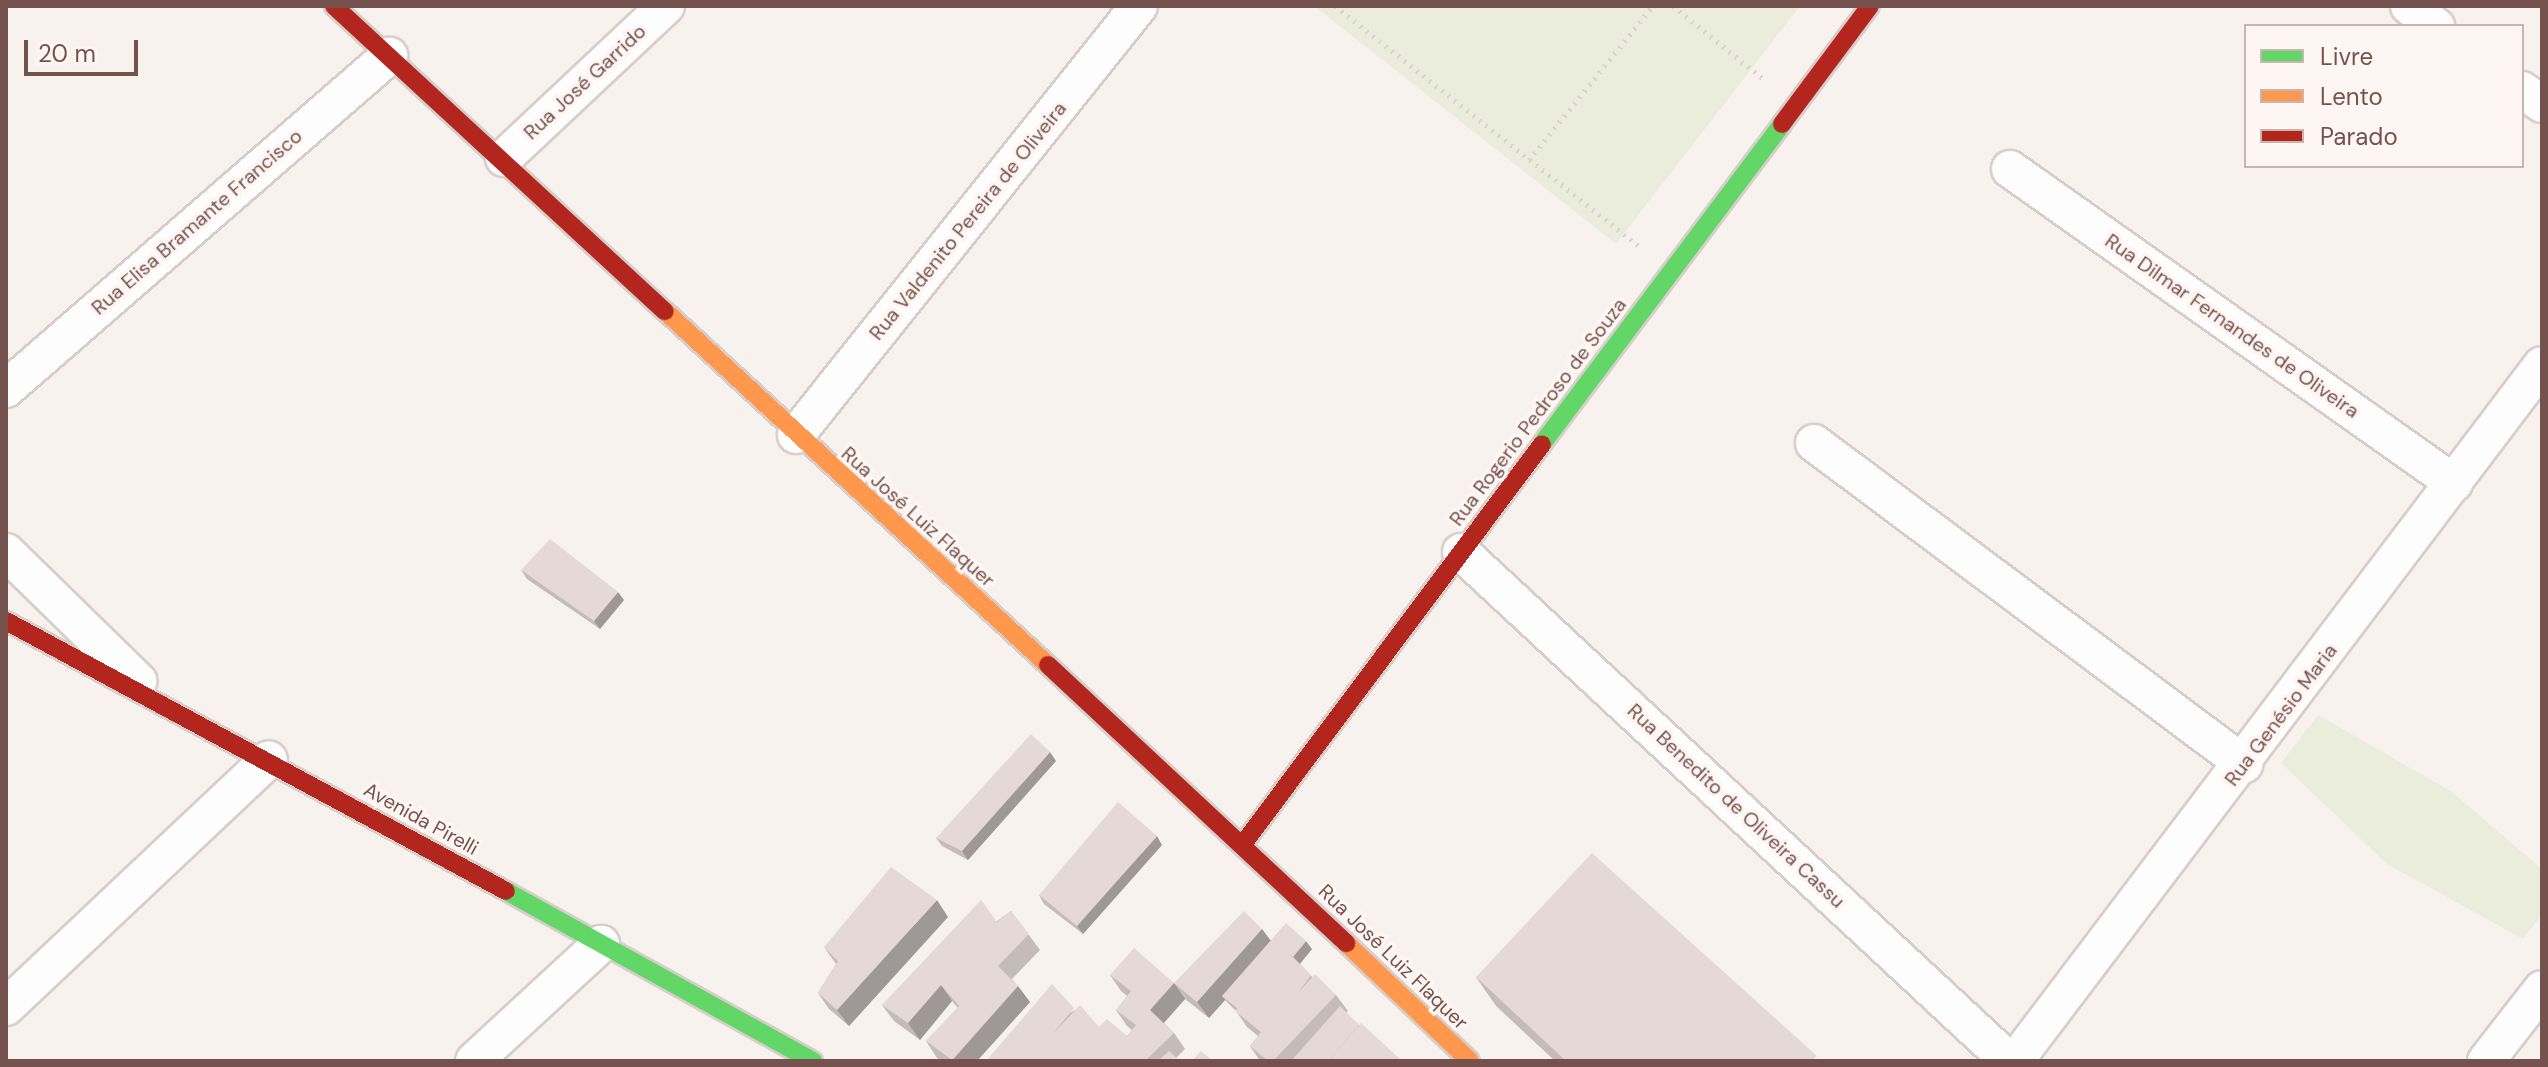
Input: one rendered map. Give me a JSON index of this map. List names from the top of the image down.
{
  "streets": {
    "street": [
      "Rua José Garrido",
      "Rua Valdenito Pereira de Oliveira",
      "Rua Elisa Bramante Francisco",
      "Rua Dilmar Fernandes de Oliveira",
      "Rua Rogerio Pedroso de Souza",
      "Rua José Luiz Flaquer",
      "Rua Genésio Maria",
      "Rua Benedito de Oliveira Cassu",
      "Avenida Pirelli"
    ]
  },
  "crossings": [
    ["Rua José Garrido", "Rua José Luiz Flaquer"],
    ["Rua Valdenito Pereira de Oliveira", "Rua José Luiz Flaquer"],
    ["Rua Elisa Bramante Francisco", "Rua José Luiz Flaquer"],
    ["Rua Dilmar Fernandes de Oliveira", "Rua Genésio Maria"],
    ["Rua Rogerio Pedroso de Souza", "Rua José Luiz Flaquer"],
    ["Rua Rogerio Pedroso de Souza", "Rua Benedito de Oliveira Cassu"]
  ],
  "legend": ["Livre", "Lento", "Parado"],
  "scale_bar": "20 m"
}
